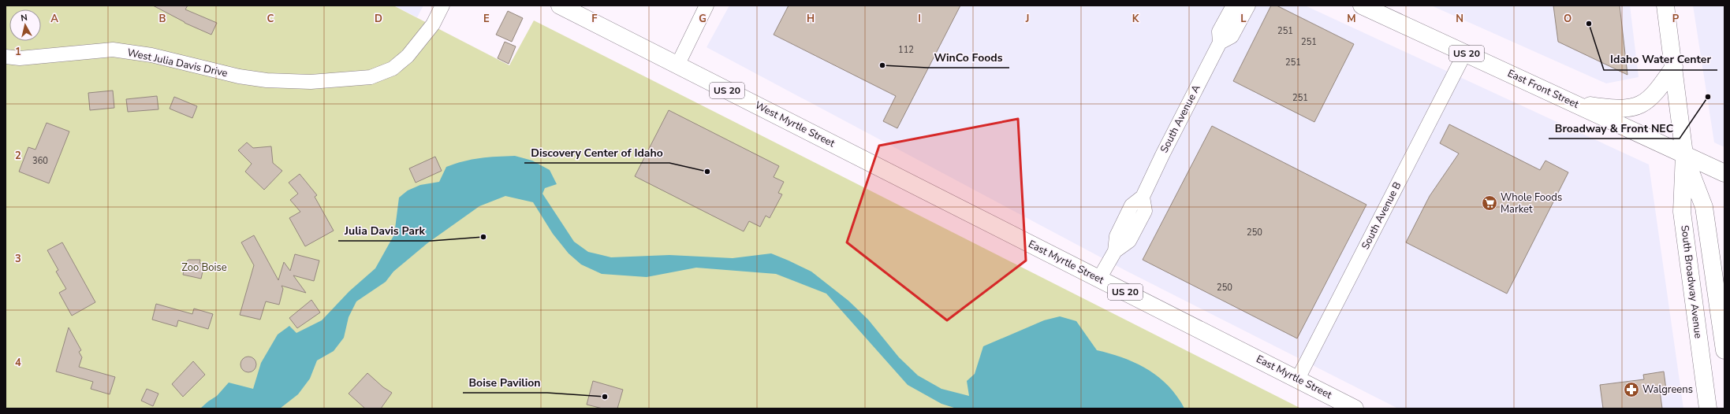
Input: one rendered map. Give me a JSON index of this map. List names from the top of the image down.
{
  "streets": {
    "main road": [
      "US 20",
      "East Front Street",
      "West Myrtle Street",
      "East Myrtle Street",
      "South Broadway Avenue"
    ],
    "street": ["West Julia Davis Drive", "South Avenue A", "South Avenue B"]
  },
  "crossings": [
    ["East Front Street", "South Avenue B"],
    ["East Front Street", "South Broadway Avenue"],
    ["South Avenue A", "East Myrtle Street"],
    ["West Myrtle Street", "East Myrtle Street"],
    ["South Avenue B", "East Myrtle Street"]
  ],
  "parks": ["Zoo Boise"],
  "places": {
    "other": [
      "Idaho Water Center",
      "WinCo Foods",
      "Broadway & Front NEC",
      "Discovery Center of Idaho",
      "Julia Davis Park",
      "Boise Pavilion"
    ],
    "supermarket": ["Whole Foods Market"],
    "pharmacy": ["Walgreens"]
  },
  "house_numbers": [
    "251",
    "251",
    "112",
    "251",
    "251",
    "360",
    "250",
    "250"
  ],
  "north": "top",
  "grid": {
    "columns": [
      "A",
      "B",
      "C",
      "D",
      "E",
      "F",
      "G",
      "H",
      "I",
      "J",
      "K",
      "L",
      "M",
      "N",
      "O",
      "P"
    ],
    "rows": [
      "1",
      "2",
      "3",
      "4"
    ]
  }
}
